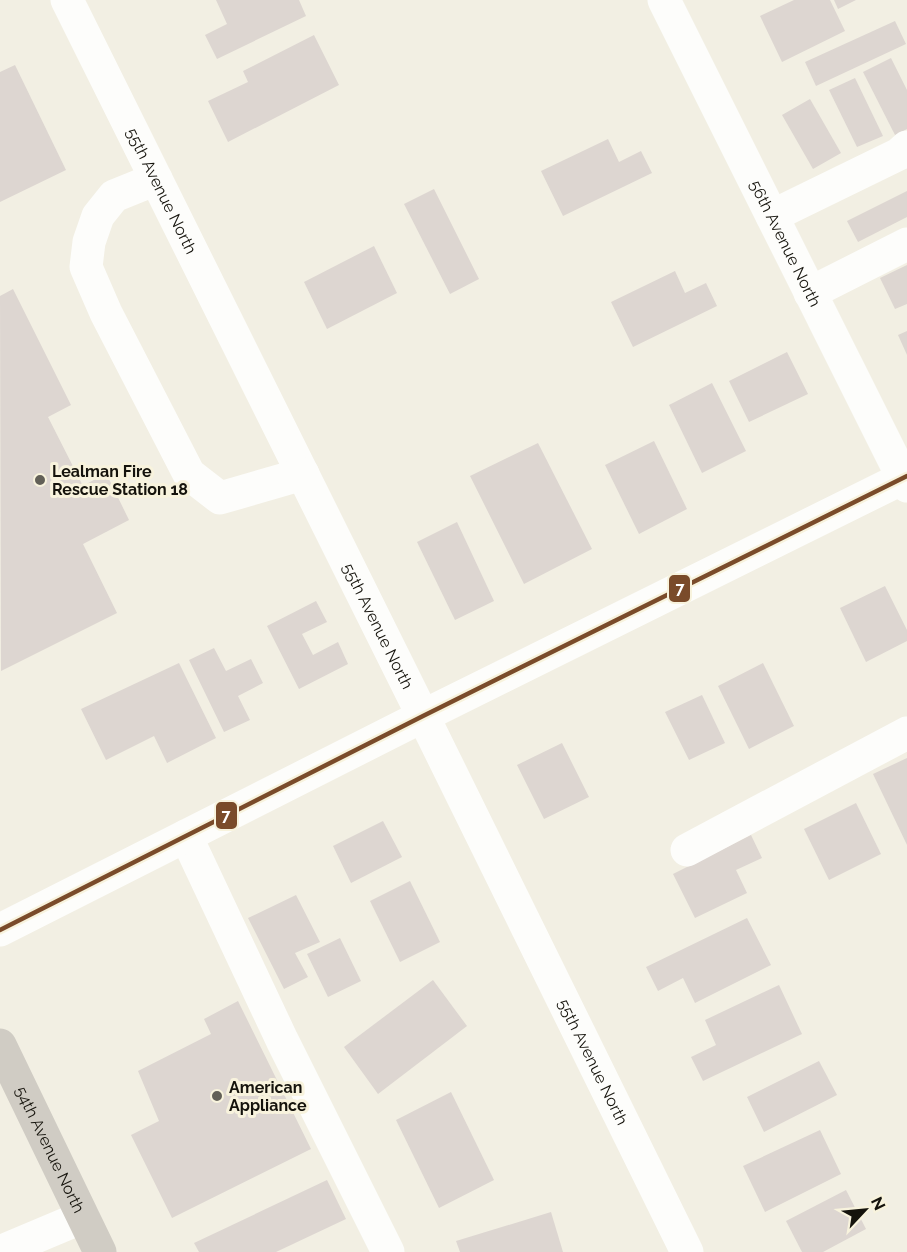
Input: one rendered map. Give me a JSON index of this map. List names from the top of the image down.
{
  "streets": {
    "main road": ["54th Avenue North"],
    "street": ["55th Avenue North", "56th Avenue North"]
  },
  "places": ["Lealman Fire Rescue Station 18", "American Appliance"],
  "lines": ["transit line 7"],
  "north": "top right"
}
